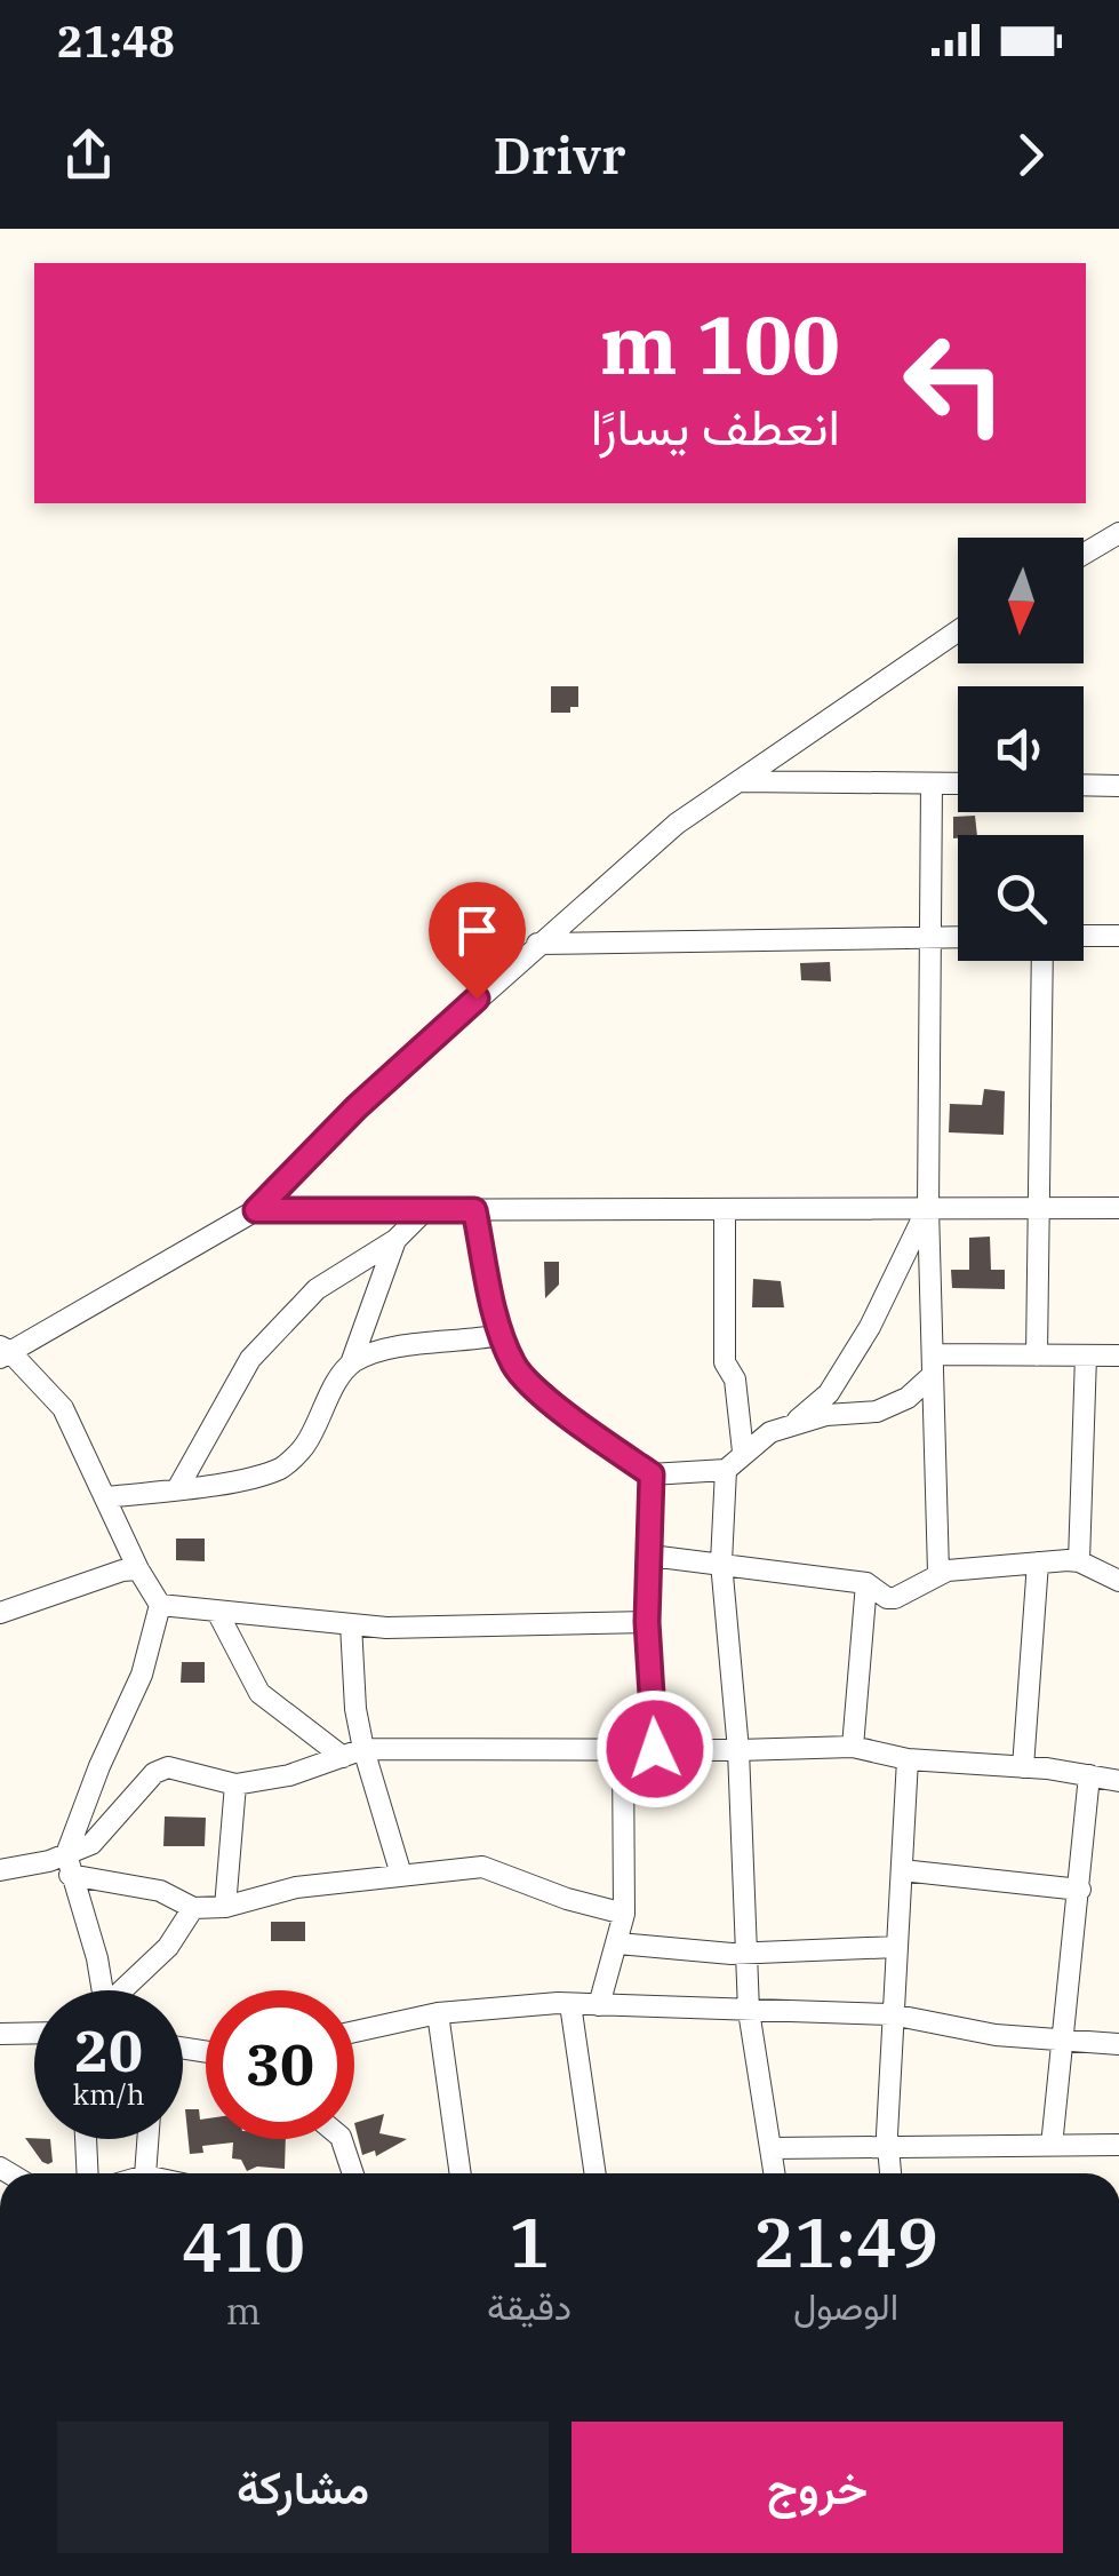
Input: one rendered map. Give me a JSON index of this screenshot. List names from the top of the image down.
{
  "north": "bottom",
  "page": {
    "status": "21:48",
    "header": "Drivr",
    "turn": ["100 m", "انعطف يسارًا"],
    "speed": "20 km/h",
    "limit": "30",
    "eta": [
      "21:49",
      "الوصول",
      "1",
      "دقيقة",
      "410",
      "m"
    ],
    "buttons": ["خروج", "مشاركة"]
  }
}
